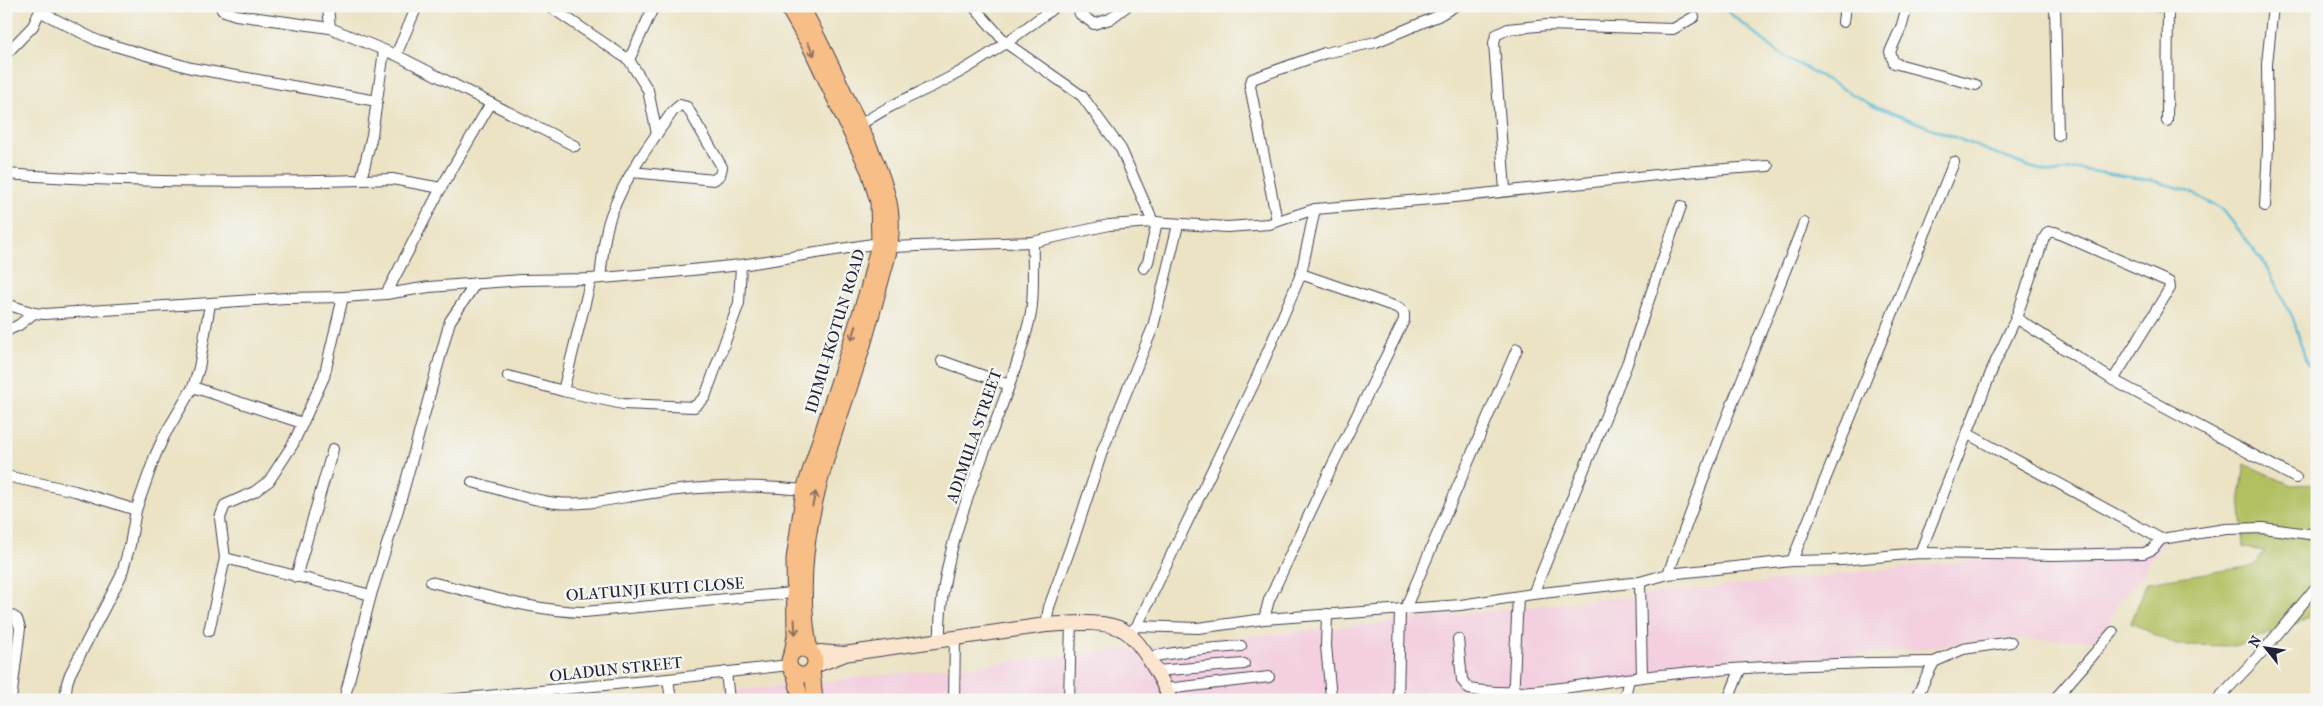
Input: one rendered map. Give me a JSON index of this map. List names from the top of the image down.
{
  "streets": {
    "main road": ["IDIMU-IKOTUN ROAD"],
    "street": ["ADIMULA STREET", "OLATUNJI KUTI CLOSE", "OLADUN STREET"]
  },
  "crossings": [
    ["IDIMU-IKOTUN ROAD", "OLATUNJI KUTI CLOSE"],
    ["IDIMU-IKOTUN ROAD", "OLADUN STREET"]
  ],
  "north": "top left"
}
